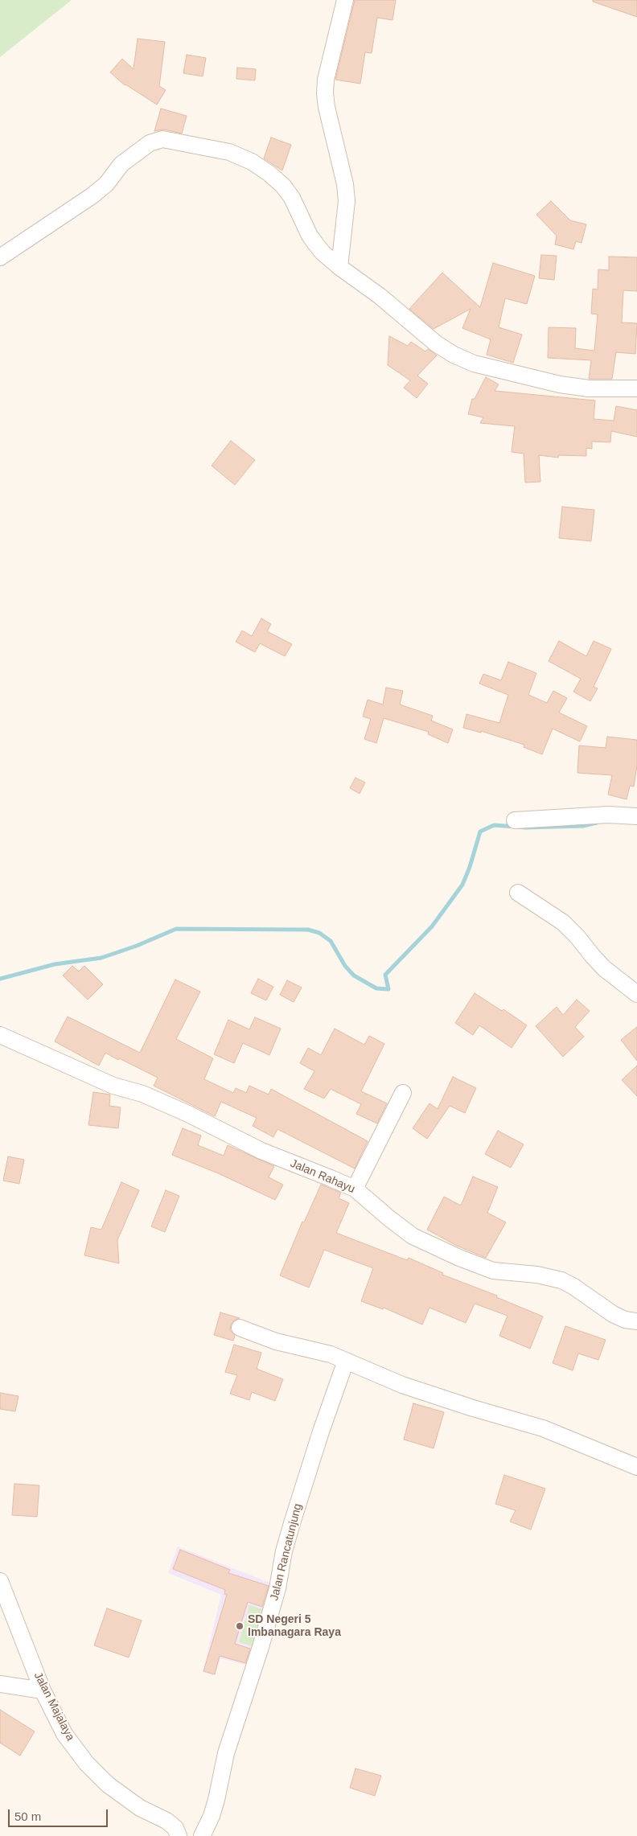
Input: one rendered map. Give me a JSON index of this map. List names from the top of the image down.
{
  "streets": {
    "street": ["Jalan Rahayu", "Jalan Rancatunjung", "Jalan Majalaya"]
  },
  "places": ["SD Negeri 5 Imbanagara Raya"],
  "scale_bar": "50 m"
}
